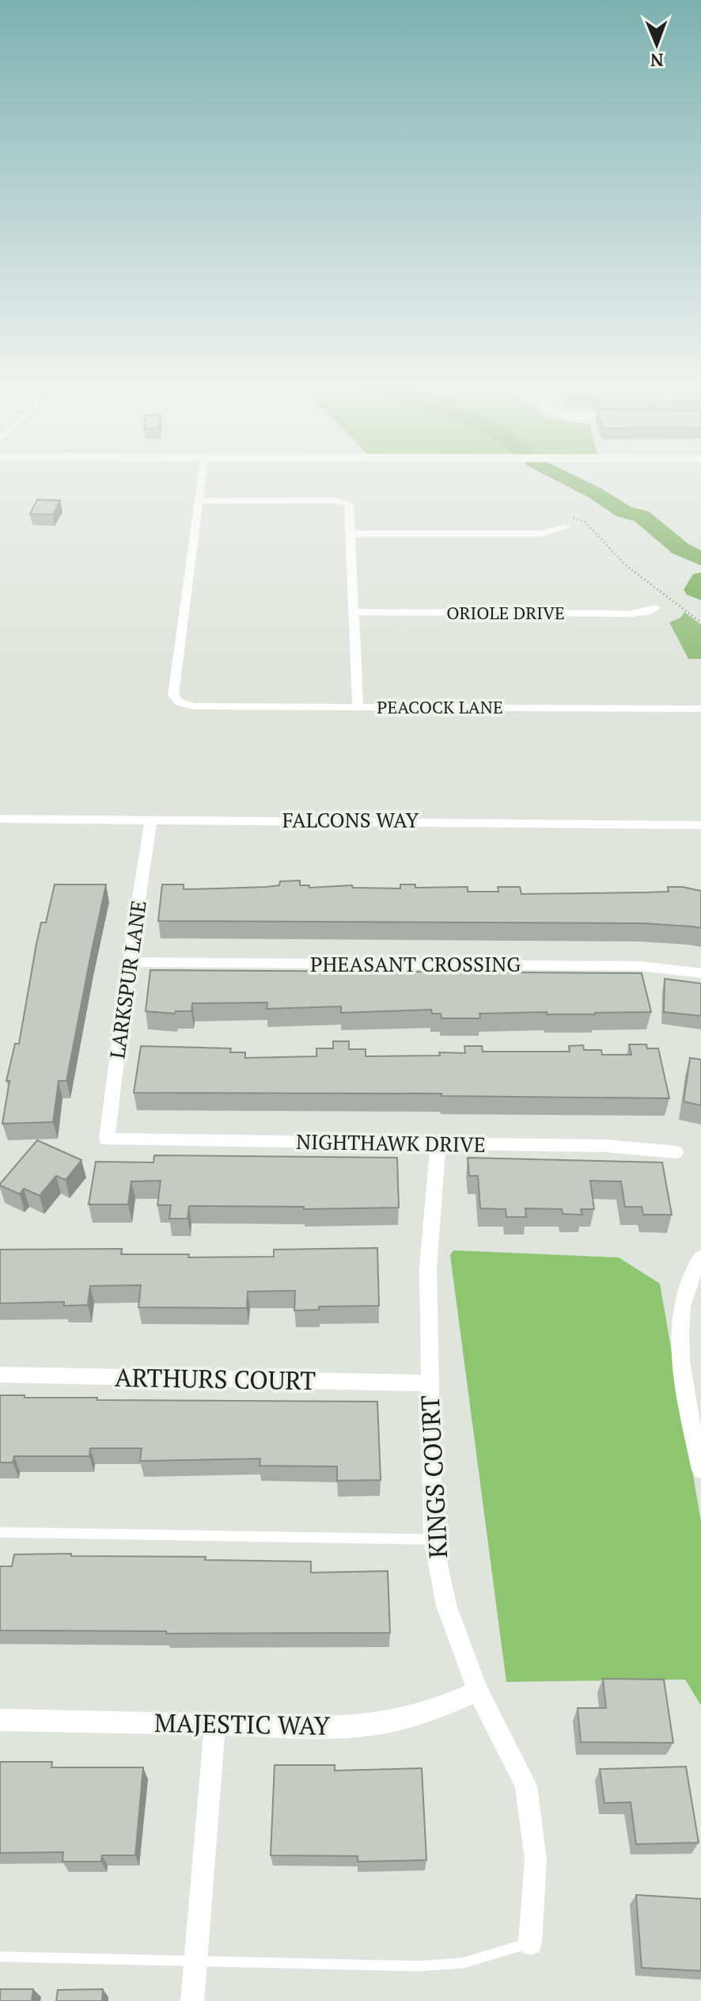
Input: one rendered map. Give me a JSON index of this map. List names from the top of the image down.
{
  "streets": {
    "street": [
      "ORIOLE DRIVE",
      "PEACOCK LANE",
      "FALCONS WAY",
      "PHEASANT CROSSING",
      "LARKSPUR LANE",
      "NIGHTHAWK DRIVE",
      "ARTHURS COURT",
      "KINGS COURT",
      "MAJESTIC WAY"
    ]
  },
  "crossings": [
    ["FALCONS WAY", "LARKSPUR LANE"],
    ["PHEASANT CROSSING", "LARKSPUR LANE"],
    ["LARKSPUR LANE", "NIGHTHAWK DRIVE"],
    ["NIGHTHAWK DRIVE", "KINGS COURT"],
    ["ARTHURS COURT", "KINGS COURT"],
    ["KINGS COURT", "MAJESTIC WAY"]
  ],
  "north": "bottom"
}
